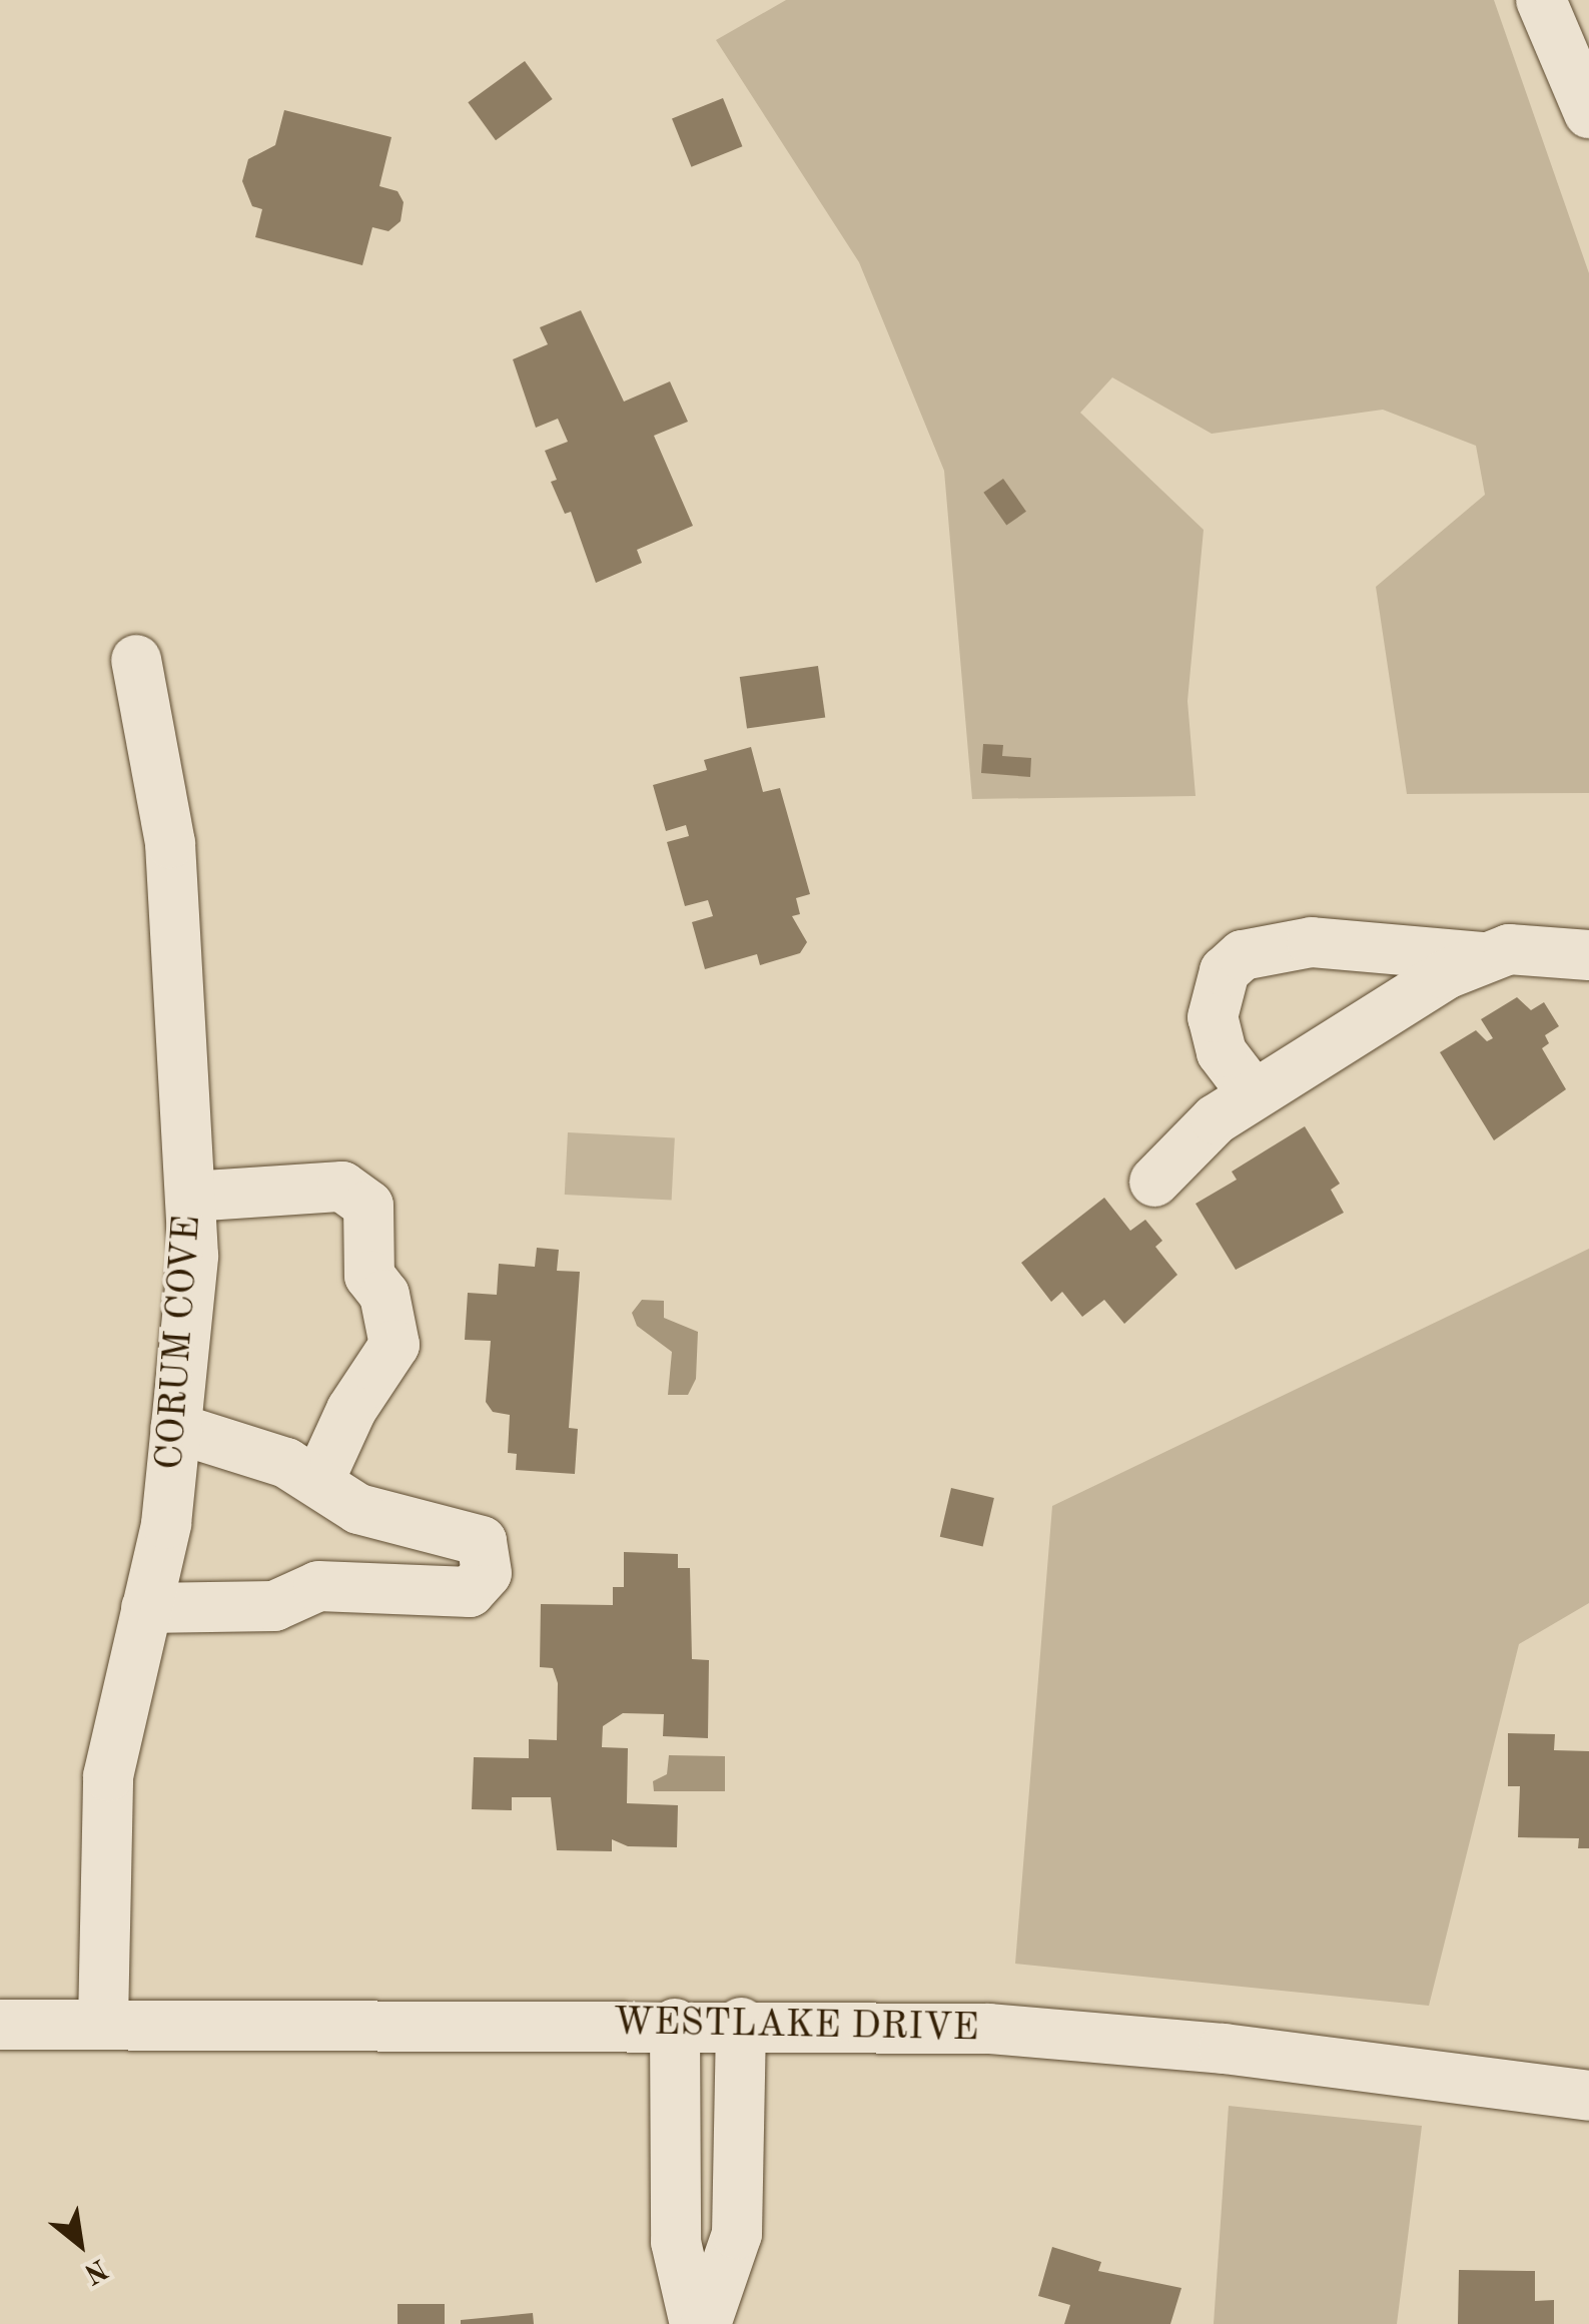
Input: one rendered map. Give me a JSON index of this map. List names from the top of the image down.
{
  "streets": {
    "street": ["CORUM COVE", "WESTLAKE DRIVE"]
  },
  "crossings": [
    ["CORUM COVE", "WESTLAKE DRIVE"]
  ],
  "north": "bottom right"
}
